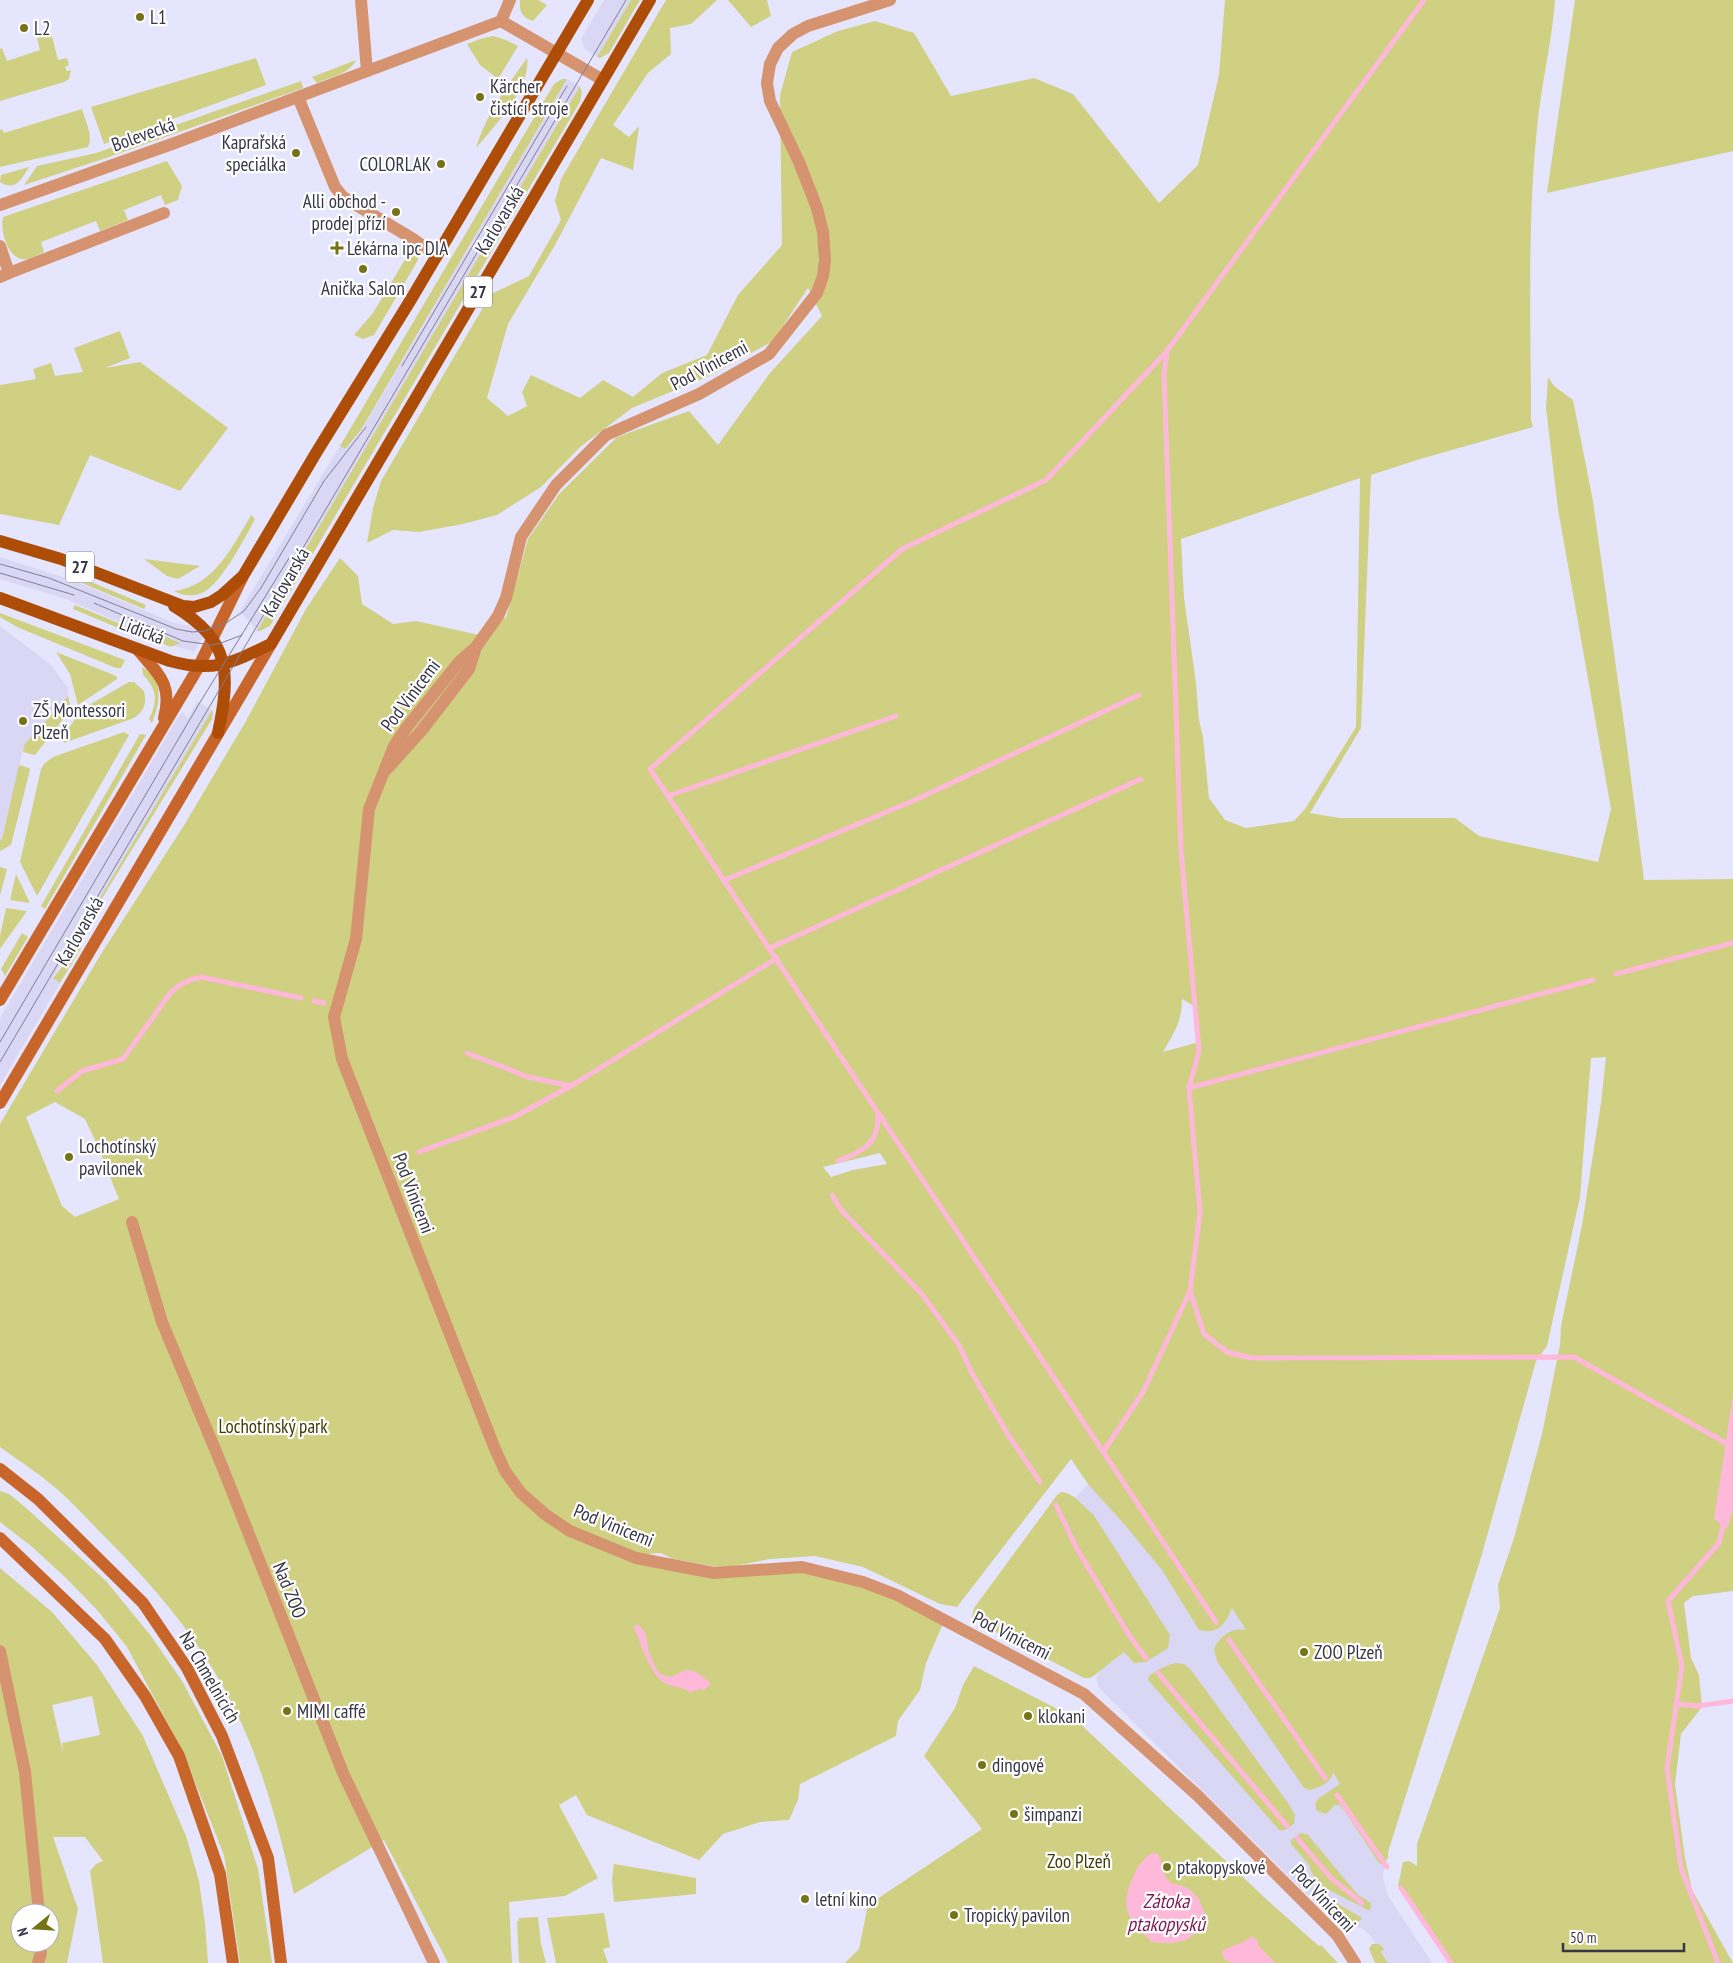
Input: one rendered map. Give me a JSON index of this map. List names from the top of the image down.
{
  "streets": {
    "main road": [
      "Karlovarská",
      "27",
      "Lidická",
      "Na Chmelnicích"
    ],
    "street": ["Bolevecká", "Pod Vinicemi", "Nad ZOO"]
  },
  "crossings": [
    ["Karlovarská", "Lidická"]
  ],
  "water": ["Zátoka ptakopysků"],
  "parks": ["Lochotínský park", "Zoo Plzeň"],
  "places": {
    "other": [
      "L1",
      "L2",
      "Kärcher čistící stroje",
      "Kaprařská speciálka",
      "COLORLAK",
      "Alli obchod - prodej přízí",
      "Anička Salon",
      "ZŠ Montessori Plzeň",
      "Lochotínský pavilonek",
      "ZOO Plzeň",
      "MIMI caffé",
      "klokani",
      "dingové",
      "šimpanzi",
      "ptakopyskové",
      "letní kino",
      "Tropický pavilon"
    ],
    "health": ["Lékárna ipc DIA"]
  },
  "scale_bar": "50 m",
  "north": "left"
}
